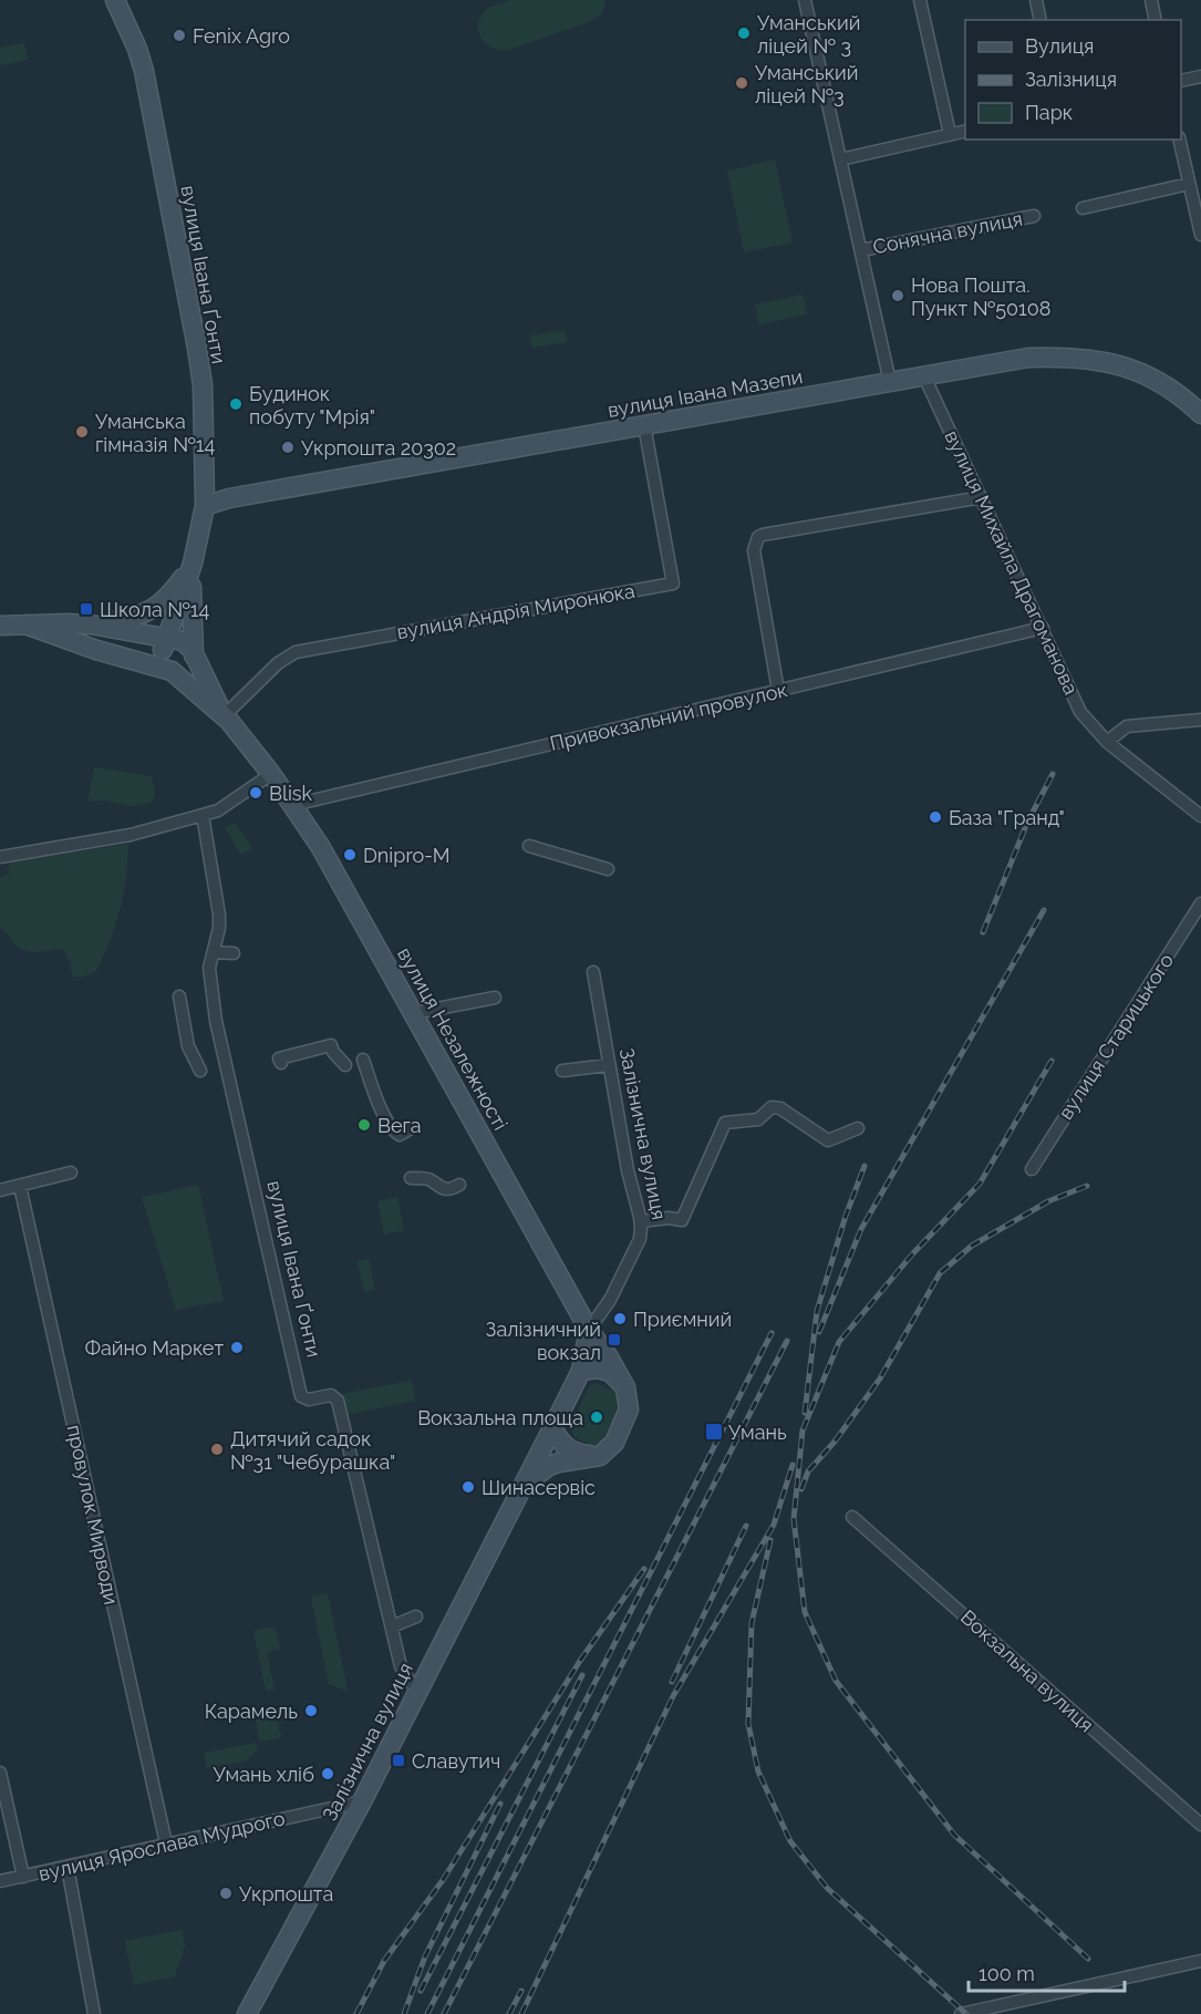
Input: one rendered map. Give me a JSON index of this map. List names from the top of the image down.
{
  "streets": {
    "main road": [
      "вулиця Івана Ґонти",
      "вулиця Івана Мазепи",
      "вулиця Незалежності",
      "Залізнична вулиця"
    ],
    "street": [
      "Сонячна вулиця",
      "вулиця Михайла Драгоманова",
      "вулиця Андрія Миронюка",
      "Привокзальний провулок",
      "вулиця Старицького",
      "провулок Мирводи",
      "Вокзальна вулиця",
      "вулиця Ярослава Мудрого"
    ]
  },
  "crossings": [
    ["вулиця Івана Ґонти", "вулиця Івана Мазепи"],
    ["вулиця Івана Ґонти", "вулиця Незалежності"],
    ["вулиця Івана Ґонти", "Залізнична вулиця"],
    ["вулиця Івана Мазепи", "вулиця Михайла Драгоманова"],
    ["вулиця Івана Мазепи", "вулиця Андрія Миронюка"],
    ["вулиця Михайла Драгоманова", "Привокзальний провулок"],
    ["вулиця Андрія Миронюка", "вулиця Незалежності"],
    ["Привокзальний провулок", "вулиця Незалежності"],
    ["вулиця Незалежності", "Залізнична вулиця"],
    ["Залізнична вулиця", "вулиця Ярослава Мудрого"],
    ["провулок Мирводи", "вулиця Ярослава Мудрого"]
  ],
  "places": {
    "other": [
      "Уманський ліцей № 3",
      "Fenix Agro",
      "Уманський ліцей №3",
      "Нова Пошта. Пункт №50108",
      "Будинок побуту \"Мрія\"",
      "Уманська гімназія №14",
      "Укрпошта 20302",
      "Blisk",
      "База \"Гранд\"",
      "Dnipro-M",
      "Вега",
      "Приємний",
      "Файно Маркет",
      "Вокзальна площа",
      "Дитячий садок №31 \"Чебурашка\"",
      "Шинасервіс",
      "Карамель",
      "Умань хліб",
      "Укрпошта"
    ],
    "transit": [
      "Школа №14",
      "Залізничний вокзал",
      "Умань",
      "Славутич"
    ]
  },
  "legend": ["Вулиця", "Залізниця", "Парк"],
  "scale_bar": "100 m"
}
